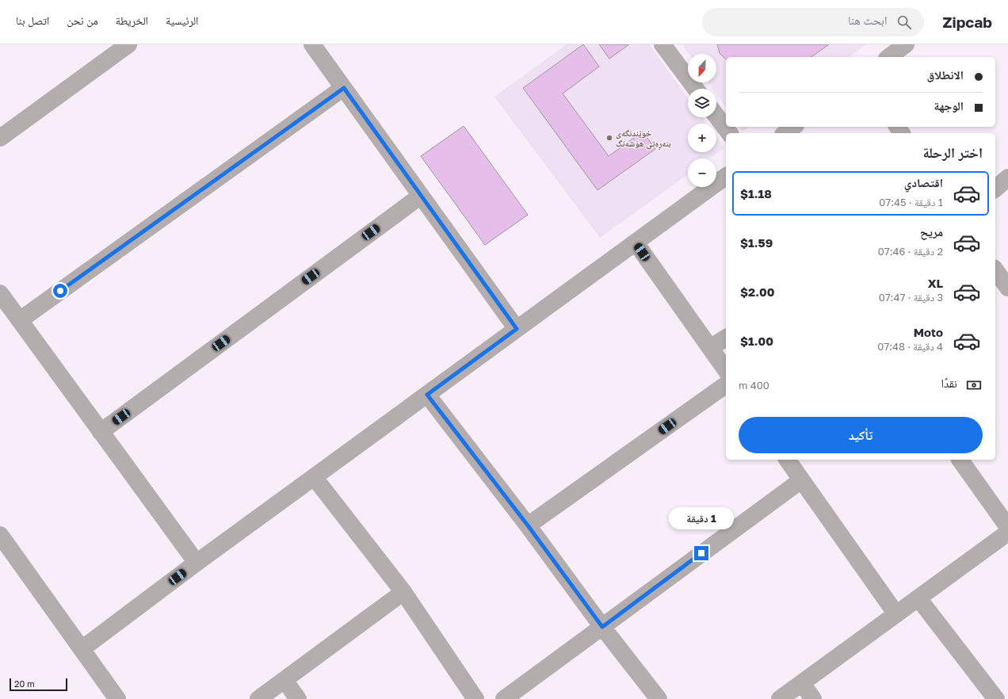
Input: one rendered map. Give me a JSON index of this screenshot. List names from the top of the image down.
{
  "places": ["خوێندنگەی بنەڕەتی هۆشەنگ"],
  "scale_bar": "20 m",
  "north": "bottom",
  "page": {
    "header": "Zipcab",
    "search": "ابحث هنا",
    "nav": [
      "الرئيسية",
      "الخريطة",
      "من نحن",
      "اتصل بنا"
    ],
    "map_buttons": ["+", "−"],
    "banner": ["الانطلاق", "الوجهة"],
    "heading": "اختر الرحلة",
    "list": [
      {
        "name": "اقتصادي",
        "note": "1 دقيقة · 07:45",
        "value": "$1.18"
      },
      {
        "name": "مريح",
        "note": "2 دقيقة · 07:46",
        "value": "$1.59"
      },
      {
        "name": "XL",
        "note": "3 دقيقة · 07:47",
        "value": "$2.00"
      },
      {
        "name": "Moto",
        "note": "4 دقيقة · 07:48",
        "value": "$1.00"
      }
    ],
    "pay": ["نقدًا", "400 m"],
    "buttons": "تأكيد",
    "bubble": "1 دقيقة",
    "scale": "20 m"
  }
}
